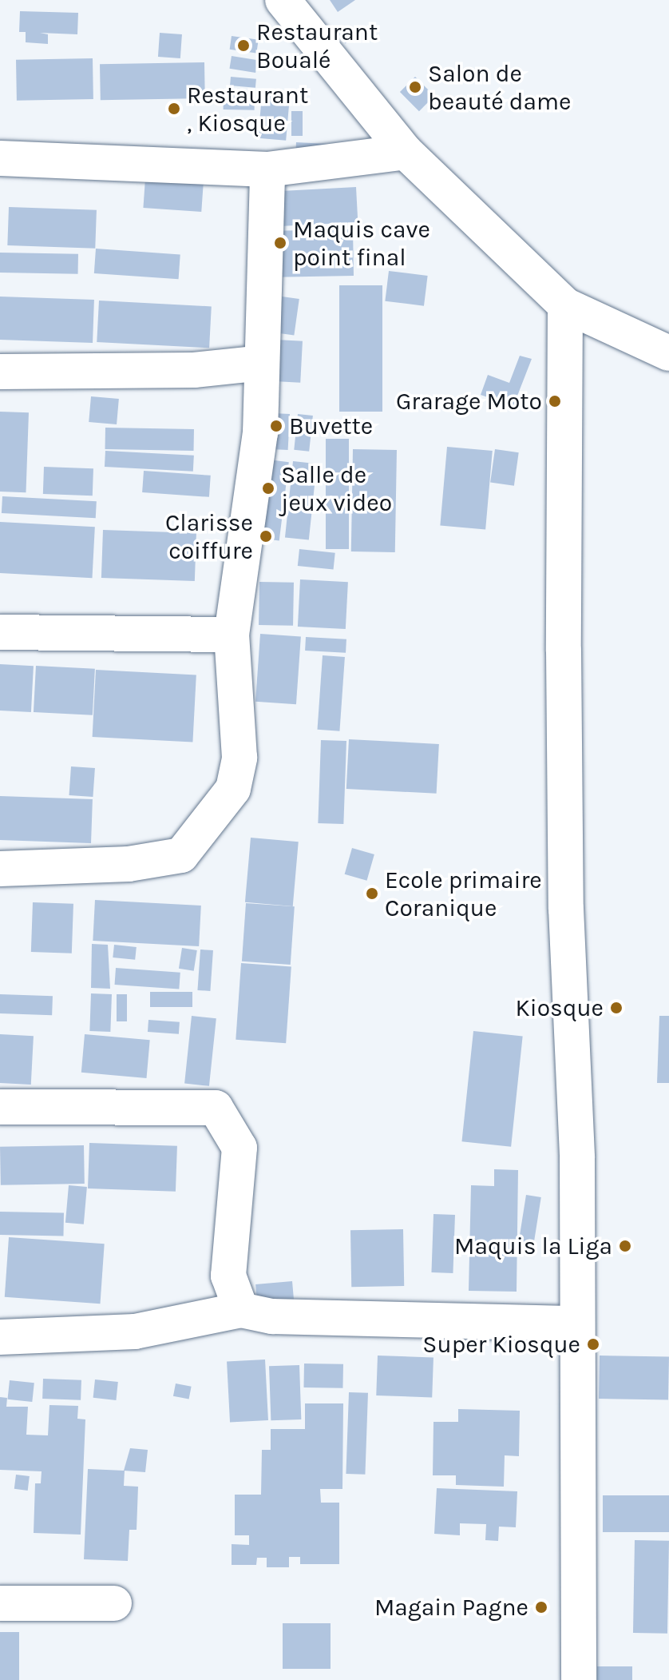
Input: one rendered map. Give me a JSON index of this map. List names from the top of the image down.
{
  "places": [
    "Restaurant Boualé",
    "Salon de beauté dame",
    "Restaurant , Kiosque",
    "Maquis cave point final",
    "Grarage Moto",
    "Buvette",
    "Salle de jeux video",
    "Clarisse coiffure",
    "Ecole primaire Coranique",
    "Kiosque",
    "Maquis la Liga",
    "Super Kiosque",
    "Magain Pagne"
  ]
}
